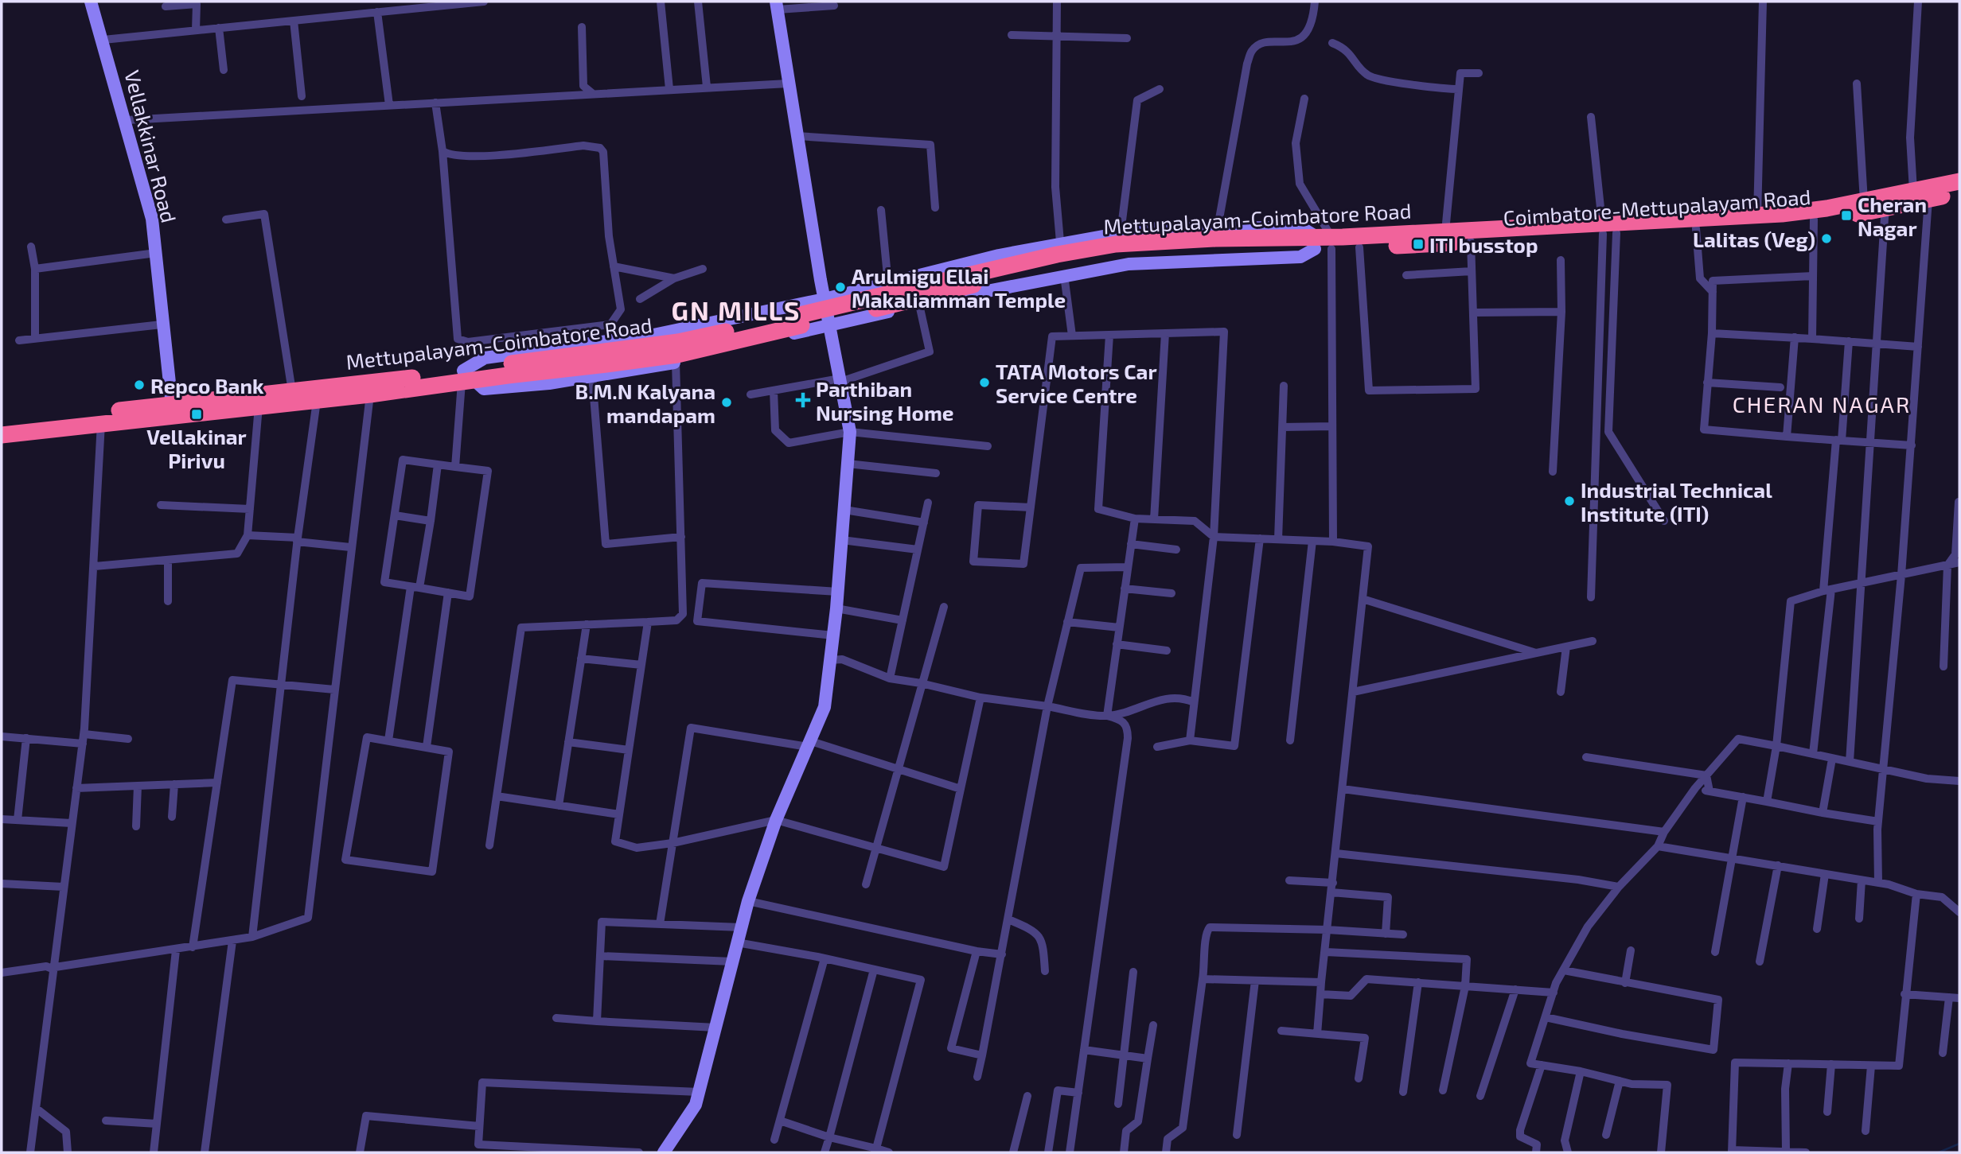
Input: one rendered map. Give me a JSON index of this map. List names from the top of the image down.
{
  "streets": {
    "highway": ["Coimbatore-Mettupalayam Road", "Mettupalayam-Coimbatore Road"],
    "street": ["Vellakkinar Road"]
  },
  "crossings": [
    ["Vellakkinar Road", "Mettupalayam-Coimbatore Road"],
    ["Coimbatore-Mettupalayam Road", "Mettupalayam-Coimbatore Road"]
  ],
  "districts": ["GN MILLS", "CHERAN NAGAR"],
  "places": {
    "transit": ["Cheran Nagar", "ITI busstop", "Vellakinar Pirivu"],
    "other": [
      "Lalitas (Veg)",
      "Arulmigu Ellai Makaliamman Temple",
      "TATA Motors Car Service Centre",
      "Repco Bank",
      "B.M.N Kalyana mandapam",
      "Industrial Technical Institute (ITI)"
    ],
    "health": ["Parthiban Nursing Home"]
  }
}
